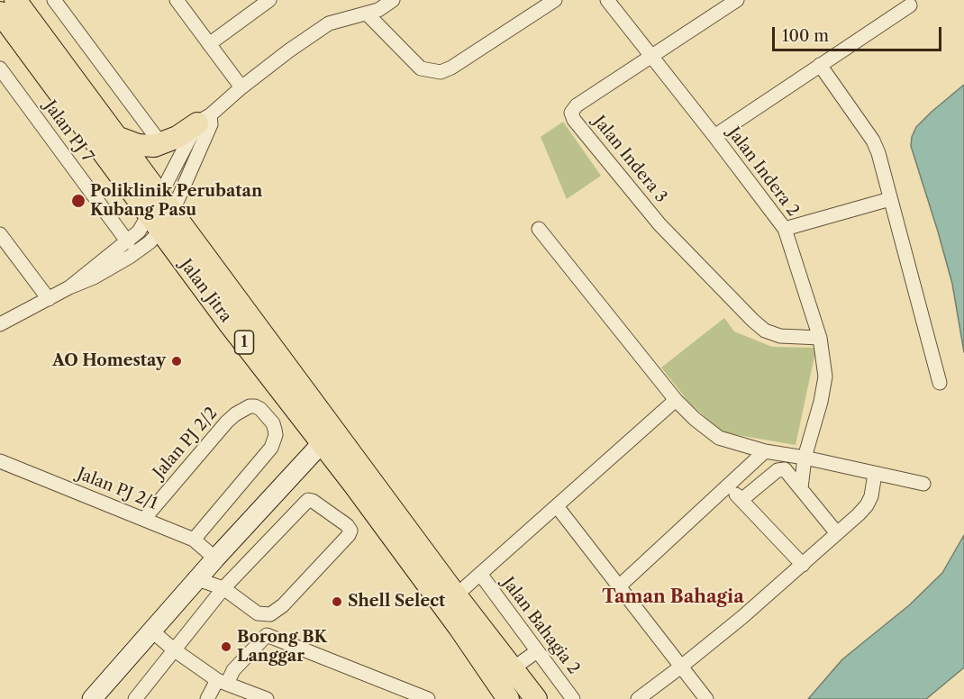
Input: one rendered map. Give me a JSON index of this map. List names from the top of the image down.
{
  "streets": {
    "highway": ["Jalan Jitra", "1"],
    "street": [
      "Jalan PJ 7",
      "Jalan Indera 3",
      "Jalan Indera 2",
      "Jalan PJ 2/2",
      "Jalan PJ 2/1",
      "Jalan Bahagia 2"
    ]
  },
  "crossings": [
    ["Jalan Indera 3", "Jalan Indera 2"],
    ["Jalan Jitra", "1"],
    ["Jalan PJ 2/2", "Jalan PJ 2/1"]
  ],
  "districts": ["Taman Bahagia"],
  "places": [
    "Poliklinik Perubatan Kubang Pasu",
    "AO Homestay",
    "Shell Select",
    "Borong BK Langgar"
  ],
  "scale_bar": "100 m"
}
